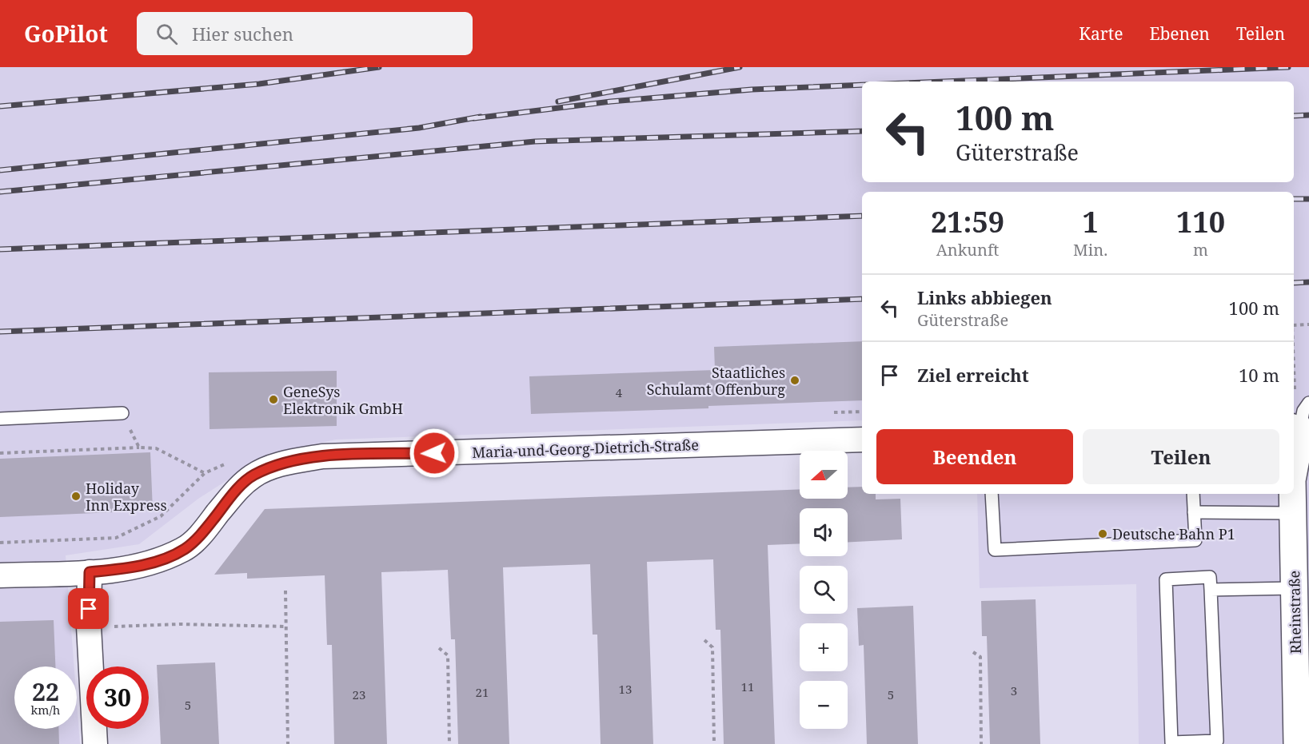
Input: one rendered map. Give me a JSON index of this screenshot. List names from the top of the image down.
{
  "streets": {
    "street": ["Maria-und-Georg-Dietrich-Straße", "Rheinstraße"]
  },
  "places": [
    "Staatliches Schulamt Offenburg",
    "GeneSys Elektronik GmbH",
    "Holiday Inn Express",
    "Deutsche Bahn P1"
  ],
  "house_numbers": [
    "4",
    "11",
    "13",
    "3",
    "21",
    "23",
    "5",
    "5"
  ],
  "north": "left",
  "page": {
    "header": "GoPilot",
    "search": "Hier suchen",
    "nav": ["Karte", "Ebenen", "Teilen"],
    "turn": ["100 m", "Güterstraße"],
    "eta": [
      "21:59",
      "Ankunft",
      "1",
      "Min.",
      "110",
      "m"
    ],
    "list": [
      {
        "name": "Links abbiegen",
        "note": "Güterstraße",
        "value": "100 m"
      },
      {
        "name": "Ziel erreicht",
        "value": "10 m"
      }
    ],
    "buttons": ["Beenden", "Teilen"],
    "map_buttons": ["+", "−"],
    "speed": "22 km/h",
    "limit": "30"
  }
}
